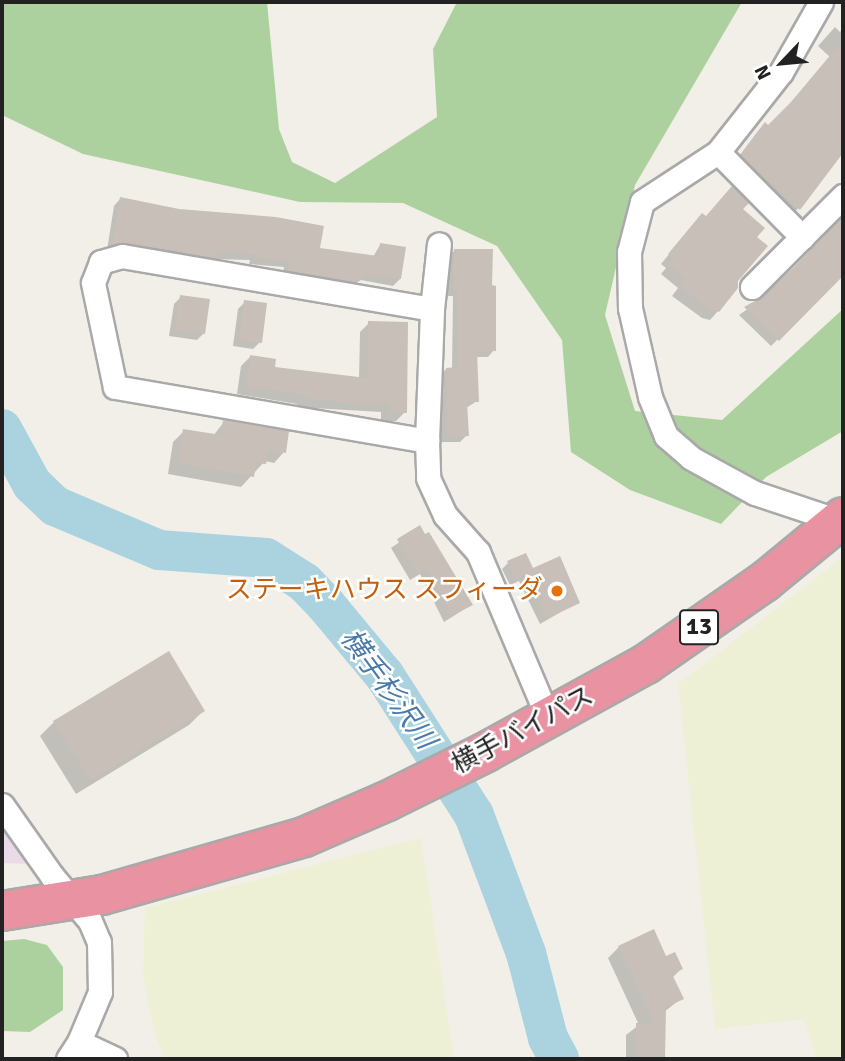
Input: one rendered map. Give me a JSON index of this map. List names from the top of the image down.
{
  "streets": {
    "highway": ["13", "横手バイパス"]
  },
  "water": ["横手杉沢川"],
  "places": ["ステーキハウス スフィーダ"],
  "north": "bottom left"
}
